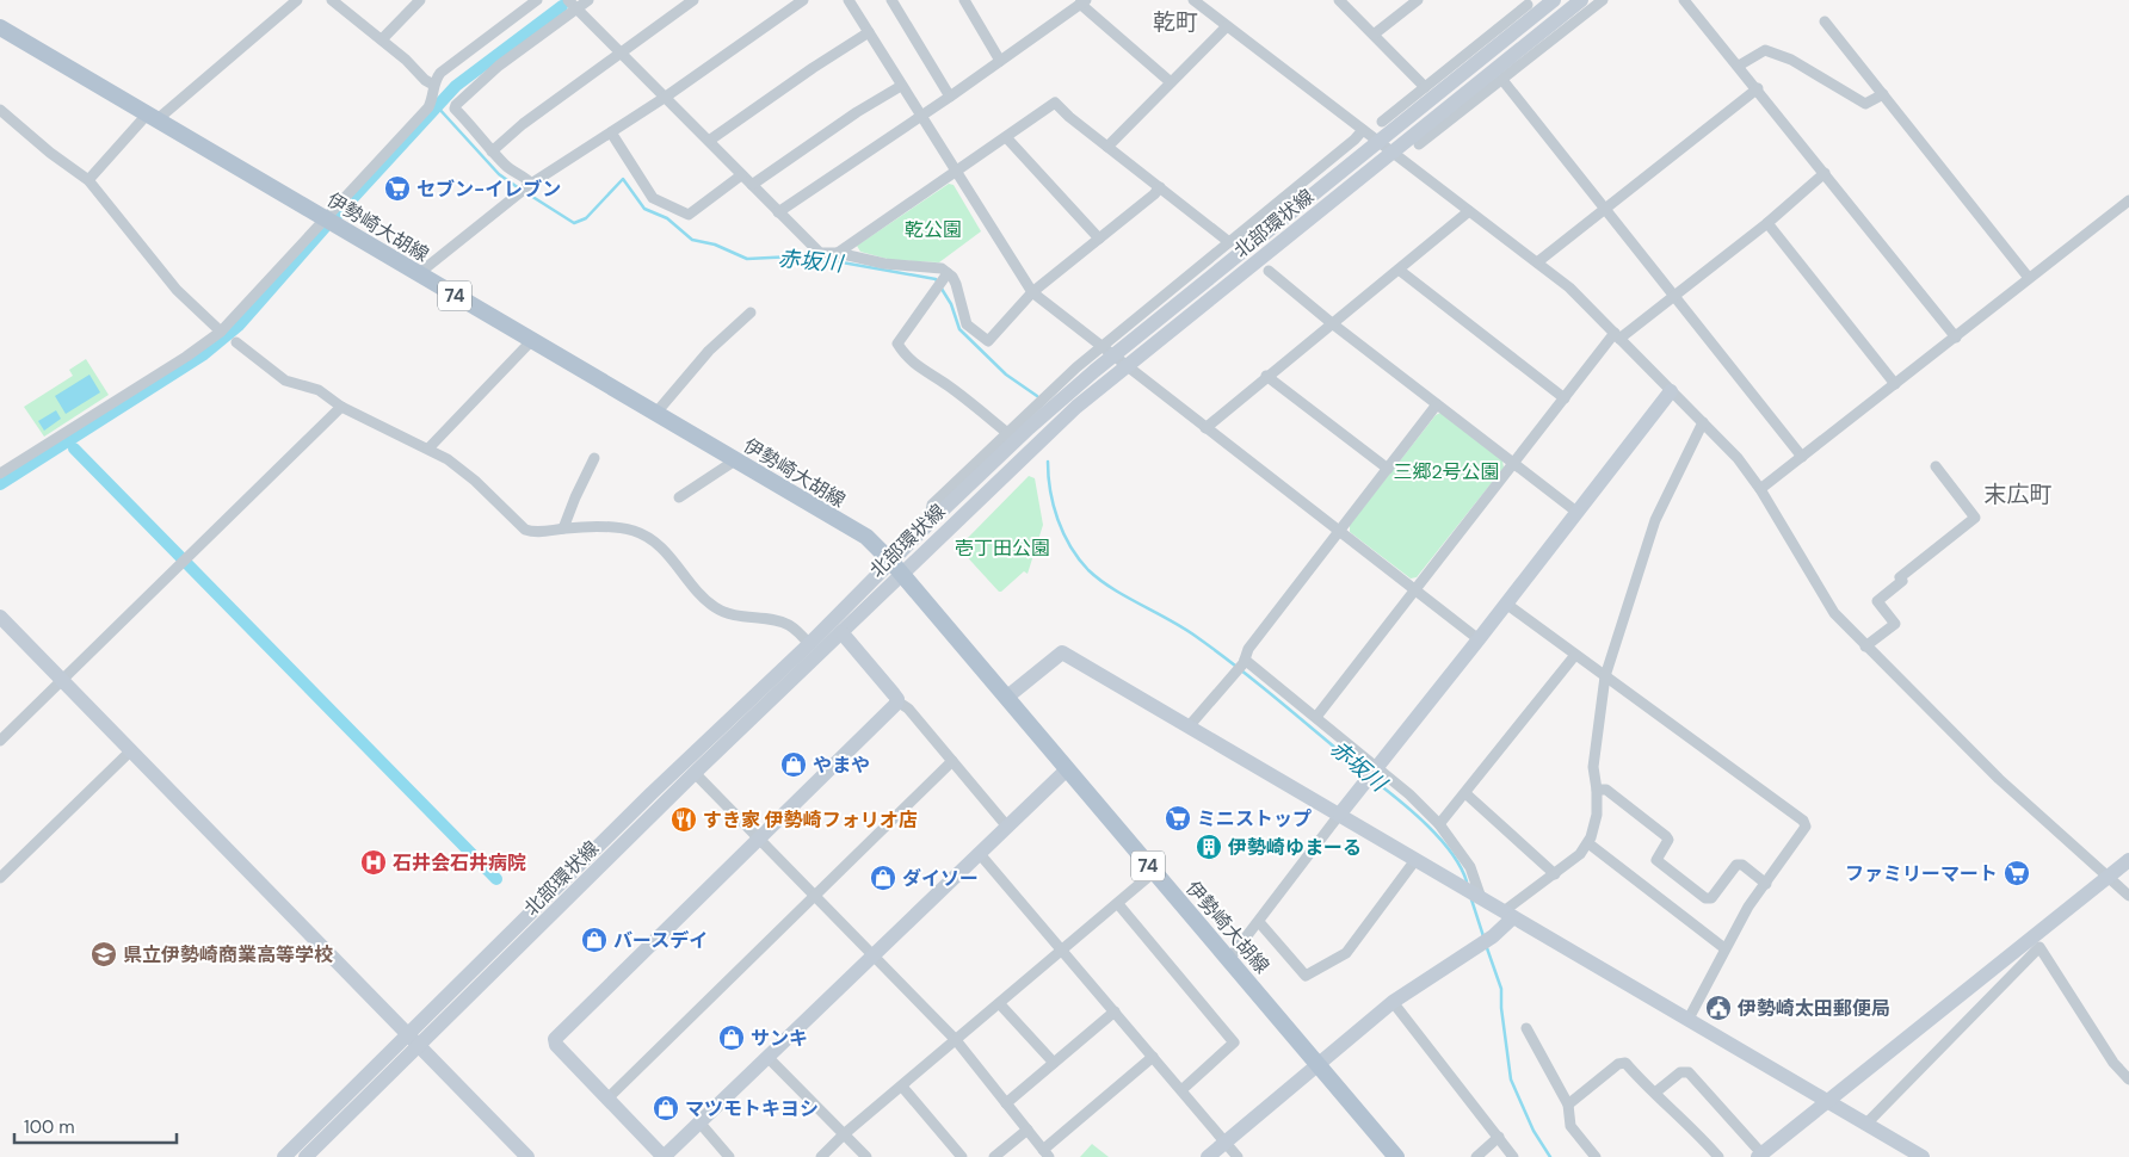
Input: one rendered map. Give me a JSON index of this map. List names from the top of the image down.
{
  "streets": {
    "main road": ["伊勢崎大胡線", "74"],
    "street": ["北部環状線"]
  },
  "crossings": [
    ["北部環状線", "伊勢崎大胡線"]
  ],
  "districts": ["乾町", "末広町"],
  "water": ["赤坂川"],
  "parks": ["乾公園", "三郷2号公園", "壱丁田公園"],
  "places": {
    "supermarket": ["セブン-イレブン", "ミニストップ", "ファミリーマート"],
    "shop": [
      "やまや",
      "ダイソー",
      "バースデイ",
      "サンキ",
      "マツモトキヨシ"
    ],
    "restaurant": ["すき家 伊勢崎フォリオ店"],
    "building": ["伊勢崎ゆまーる"],
    "hospital": ["石井会石井病院"],
    "school or university": ["県立伊勢崎商業高等学校"],
    "public building": ["伊勢崎太田郵便局"]
  },
  "scale_bar": "100 m"
}
